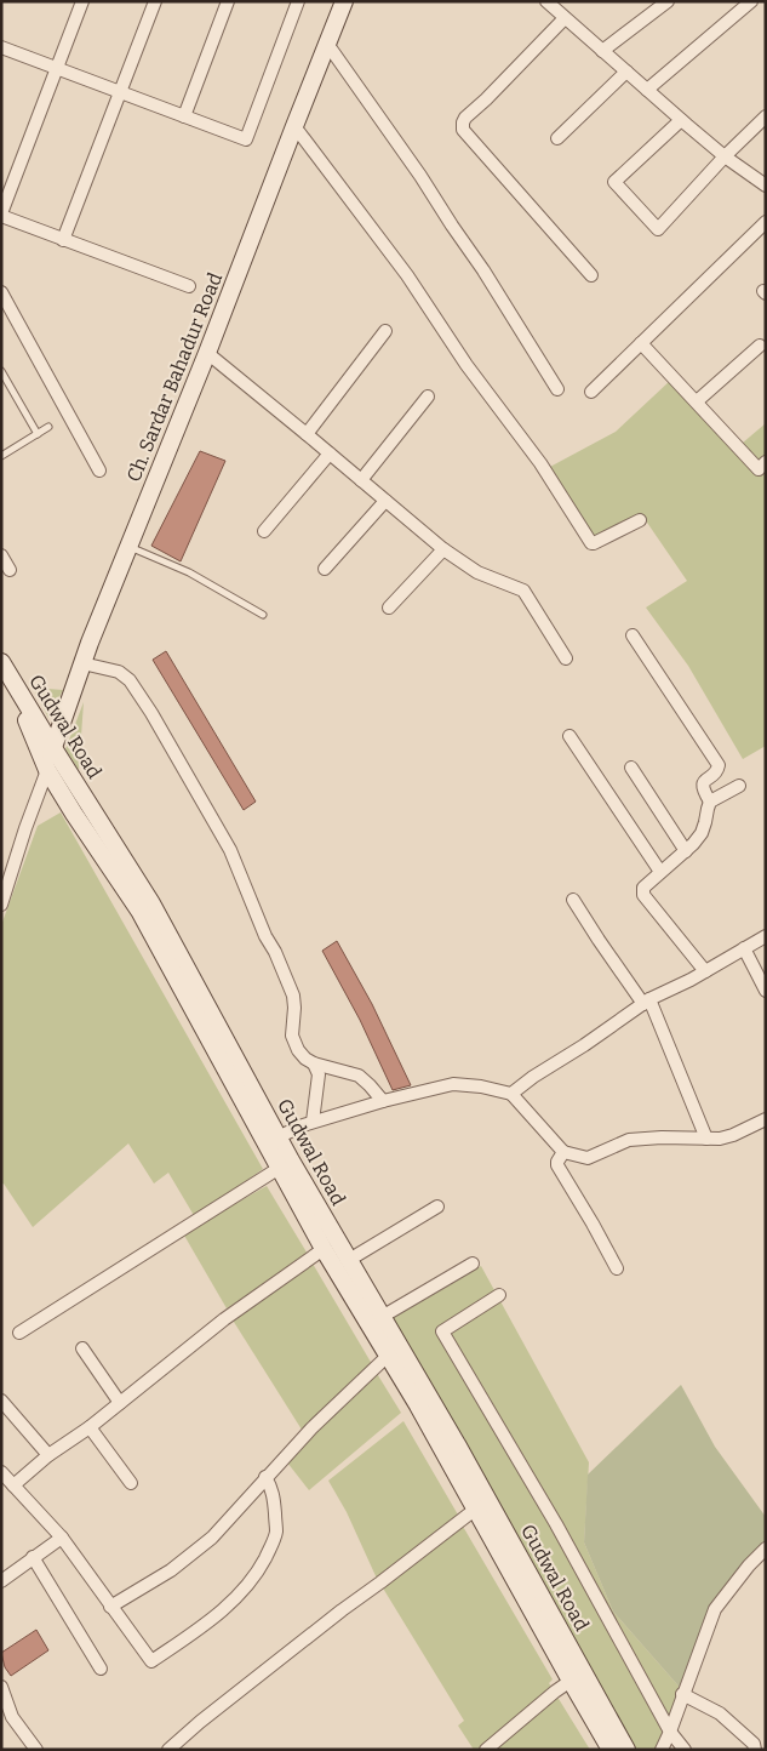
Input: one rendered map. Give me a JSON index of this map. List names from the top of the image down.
{
  "streets": {
    "main road": ["Ch. Sardar Bahadur Road", "Gudwal Road"]
  },
  "crossings": [
    ["Ch. Sardar Bahadur Road", "Gudwal Road"]
  ]
}
